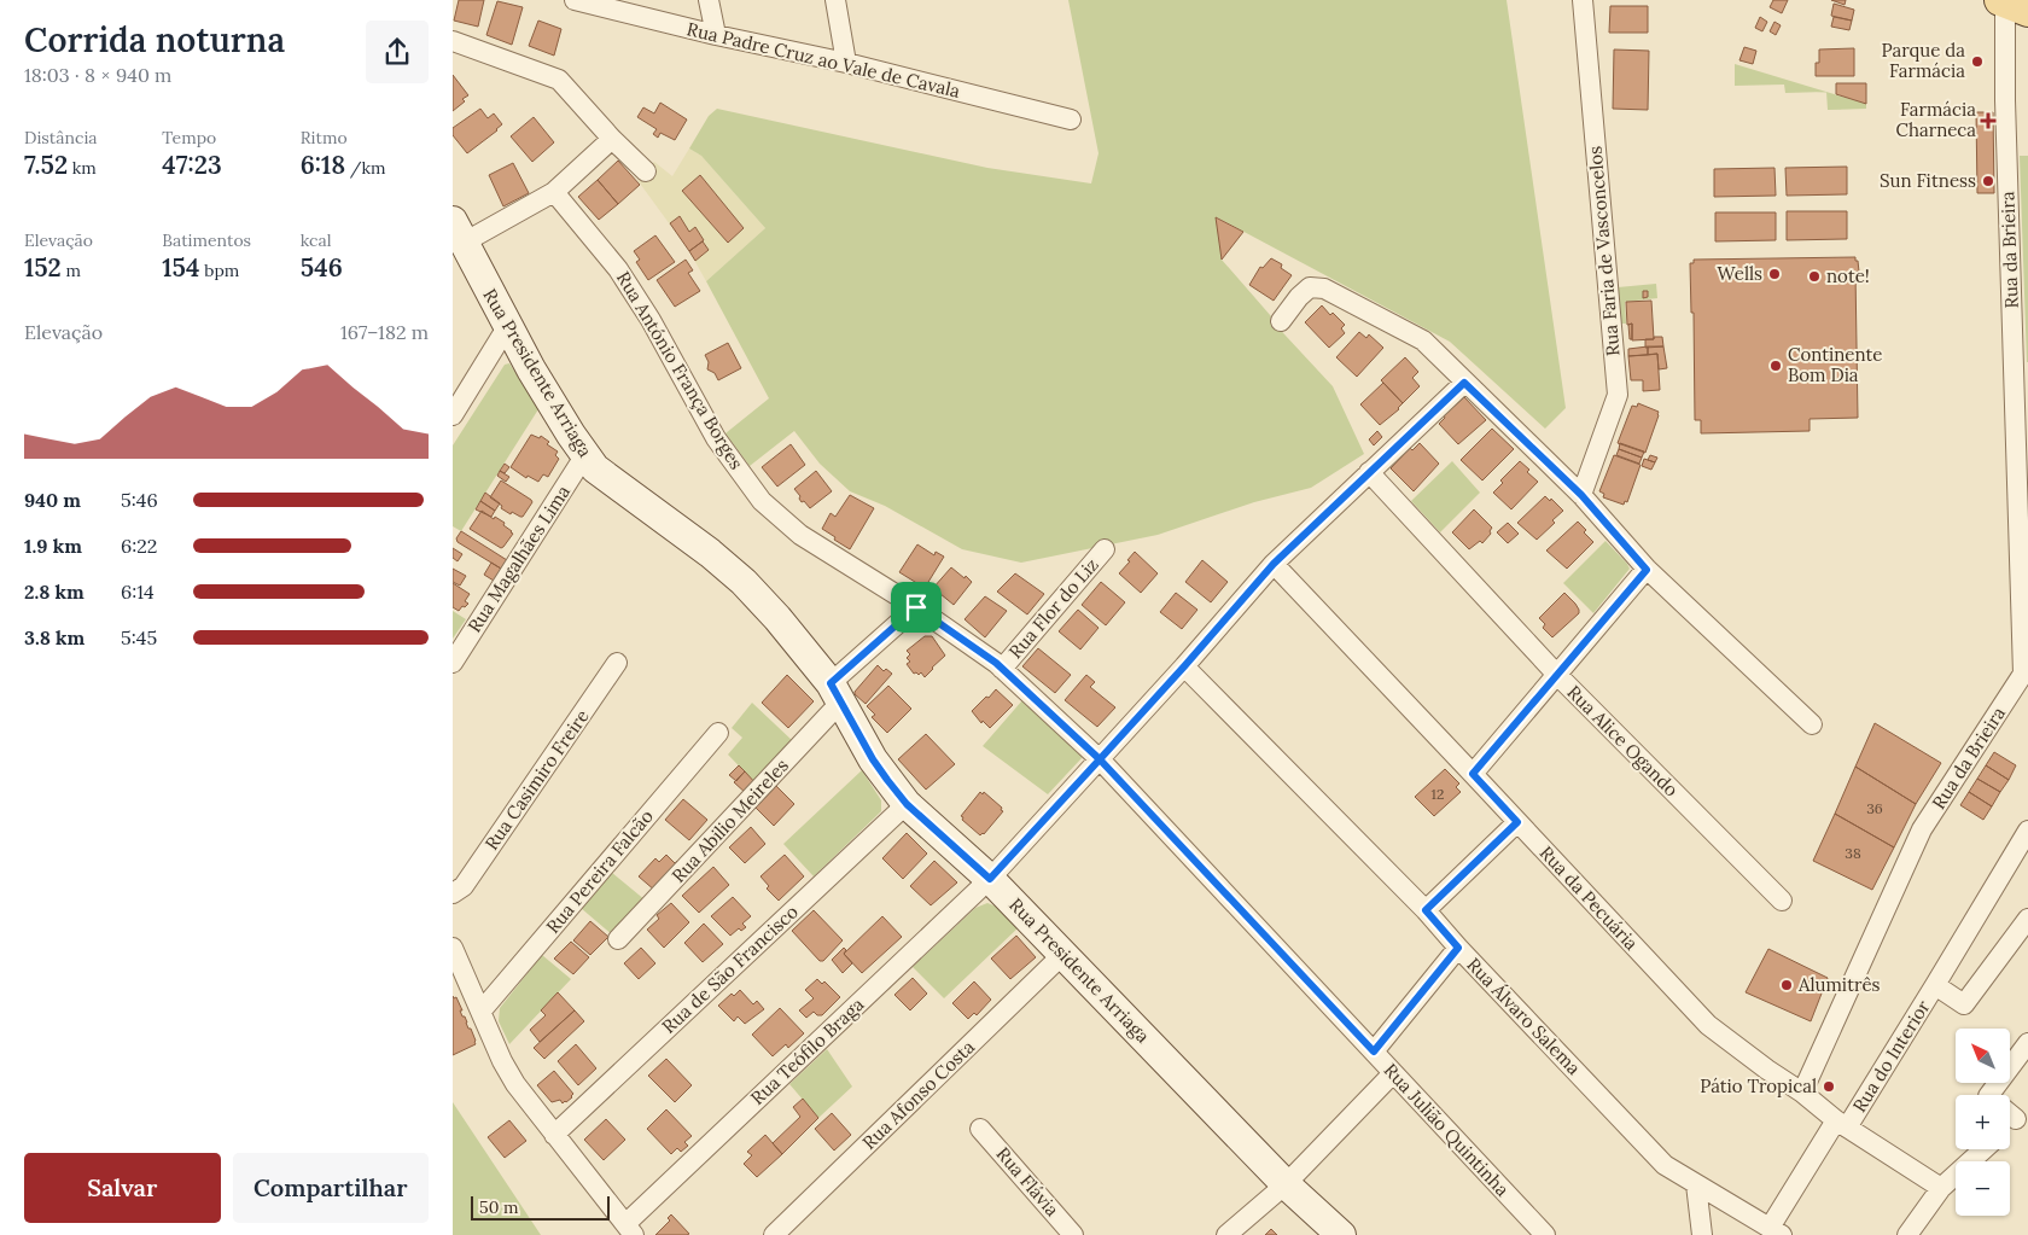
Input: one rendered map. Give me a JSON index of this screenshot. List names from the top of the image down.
{
  "streets": {
    "street": [
      "Rua Padre Cruz ao Vale de Cavala",
      "Rua da Brieira",
      "Rua Faria de Vasconcelos",
      "Rua António França Borges",
      "Rua Presidente Arriaga",
      "Rua Magalhães Lima",
      "Rua Flor do Liz",
      "Rua Alice Ogando",
      "Rua Casimiro Freire",
      "Rua Abilio Meireles",
      "Rua Pereira Falcão",
      "Rua da Pecuária",
      "Rua de São Francisco",
      "Rua Álvaro Salema",
      "Rua Teófilo Braga",
      "Rua do Interior",
      "Rua Afonso Costa",
      "Rua Julião Quintinha",
      "Rua Flávia"
    ]
  },
  "crossings": [
    ["Rua da Brieira", "Rua da Pecuária"],
    ["Rua António França Borges", "Rua Flor do Liz"],
    ["Rua António França Borges", "Rua Abilio Meireles"],
    ["Rua António França Borges", "Rua Teófilo Braga"],
    ["Rua António França Borges", "Rua Julião Quintinha"],
    ["Rua Presidente Arriaga", "Rua Magalhães Lima"],
    ["Rua Presidente Arriaga", "Rua Abilio Meireles"],
    ["Rua Presidente Arriaga", "Rua de São Francisco"],
    ["Rua Presidente Arriaga", "Rua Teófilo Braga"],
    ["Rua Presidente Arriaga", "Rua Afonso Costa"],
    ["Rua Alice Ogando", "Rua Teófilo Braga"],
    ["Rua da Pecuária", "Rua Teófilo Braga"],
    ["Rua da Pecuária", "Rua do Interior"],
    ["Rua Álvaro Salema", "Rua Teófilo Braga"],
    ["Rua Álvaro Salema", "Rua do Interior"],
    ["Rua Teófilo Braga", "Rua Julião Quintinha"]
  ],
  "places": {
    "other": [
      "Parque da Farmácia",
      "Sun Fitness",
      "Wells",
      "note!",
      "Continente Bom Dia",
      "Alumitrês",
      "Pátio Tropical"
    ],
    "health": ["Farmácia Charneca"]
  },
  "house_numbers": ["12", "36", "38"],
  "scale_bar": "50 m",
  "north": "top left",
  "page": {
    "heading": ["Corrida noturna", "18:03 · 8 × 940 m"],
    "stats": [
      ["Distância", "7.52 km"],
      ["Tempo", "47:23"],
      ["Ritmo", "6:18 /km"],
      ["Elevação", "152 m"],
      ["Batimentos", "154 bpm"],
      ["kcal", "546"]
    ],
    "chart": ["Elevação", "167–182 m"],
    "list": [
      {
        "name": "940 m",
        "note": "5:46"
      },
      {
        "name": "1.9 km",
        "note": "6:22"
      },
      {
        "name": "2.8 km",
        "note": "6:14"
      },
      {
        "name": "3.8 km",
        "note": "5:45"
      }
    ],
    "map_buttons": ["+", "−"],
    "buttons": ["Salvar", "Compartilhar"],
    "scale": "50 m"
  }
}
